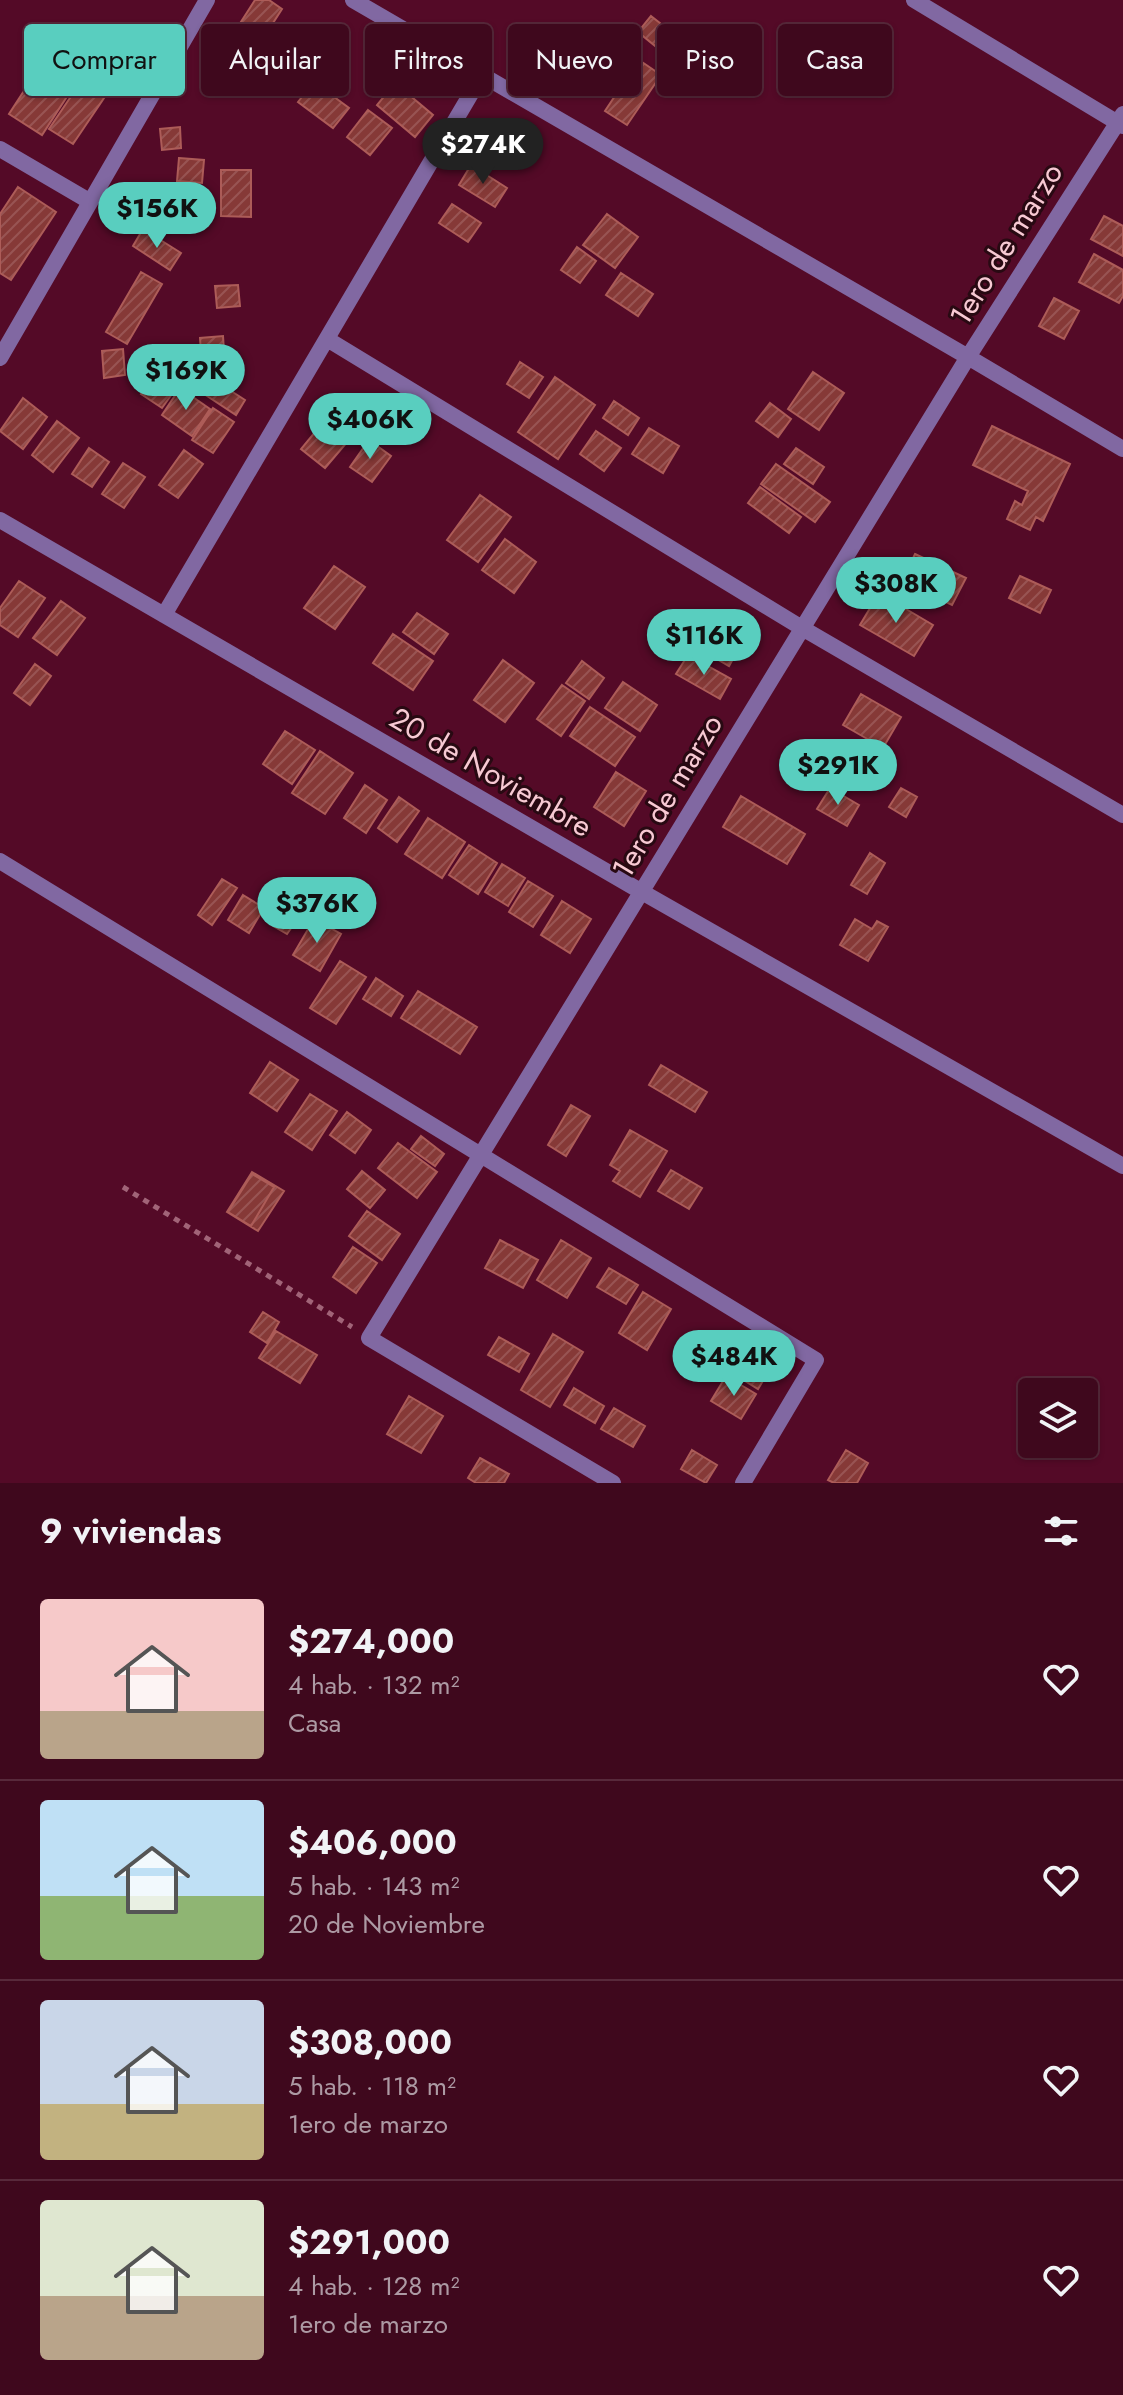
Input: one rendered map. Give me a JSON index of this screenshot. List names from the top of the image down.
{
  "streets": {
    "street": ["1ero de marzo", "20 de Noviembre"]
  },
  "crossings": [
    ["1ero de marzo", "20 de Noviembre"]
  ],
  "page": {
    "chip": [
      "Comprar",
      "Alquilar",
      "Filtros",
      "Nuevo",
      "Piso",
      "Casa"
    ],
    "price": [
      "$274K",
      "$156K",
      "$169K",
      "$406K",
      "$308K",
      "$116K",
      "$291K",
      "$376K",
      "$484K"
    ],
    "heading": "9 viviendas",
    "list": [
      {
        "name": "$274,000",
        "note": "4 hab. · 132 m² · Casa"
      },
      {
        "name": "$406,000",
        "note": "5 hab. · 143 m² · 20 de Noviembre"
      },
      {
        "name": "$308,000",
        "note": "5 hab. · 118 m² · 1ero de marzo"
      },
      {
        "name": "$291,000",
        "note": "4 hab. · 128 m² · 1ero de marzo"
      }
    ]
  }
}
